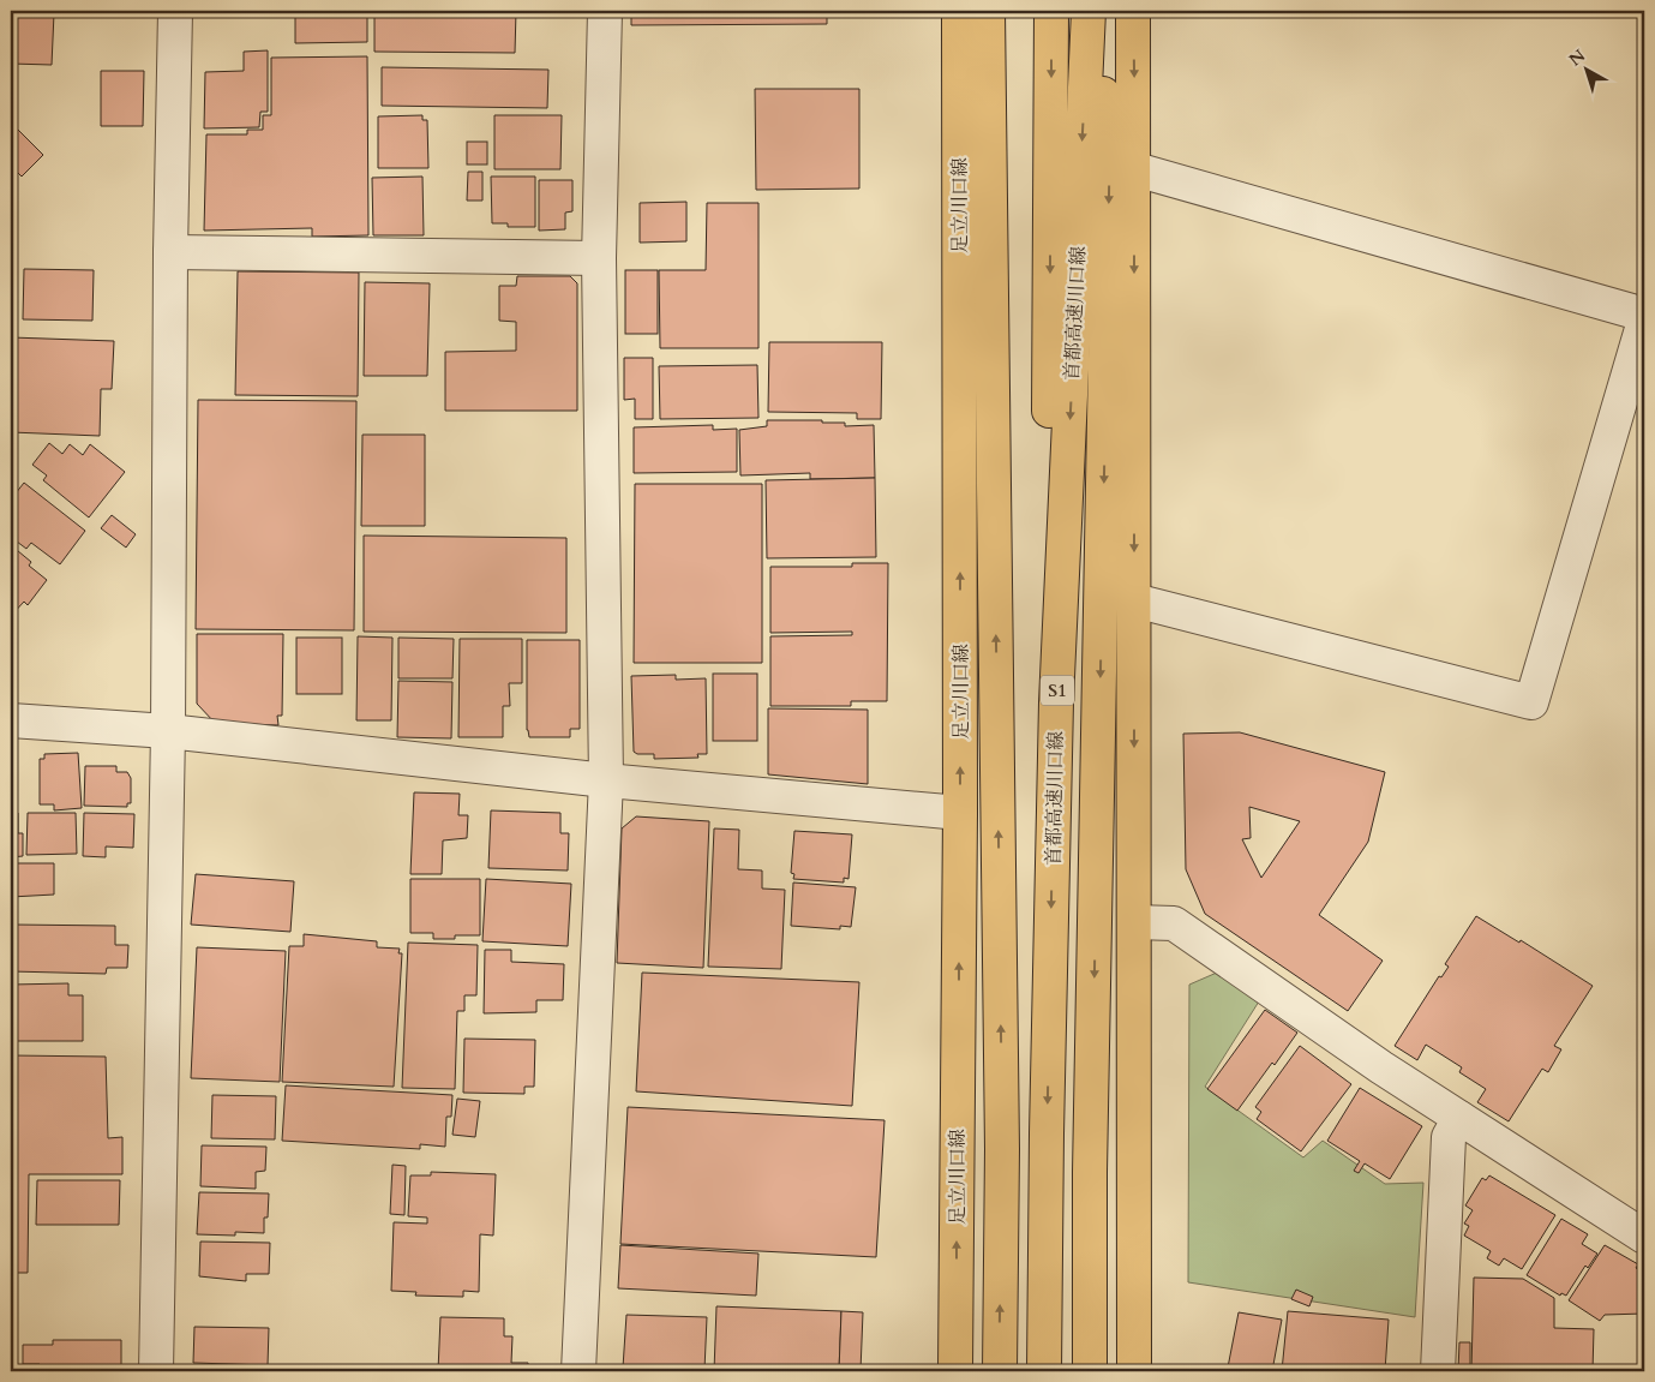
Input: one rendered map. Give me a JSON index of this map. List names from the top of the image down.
{
  "streets": {
    "main road": ["足立川口線", "首都高速川口線", "S1"]
  },
  "north": "top left"
}
